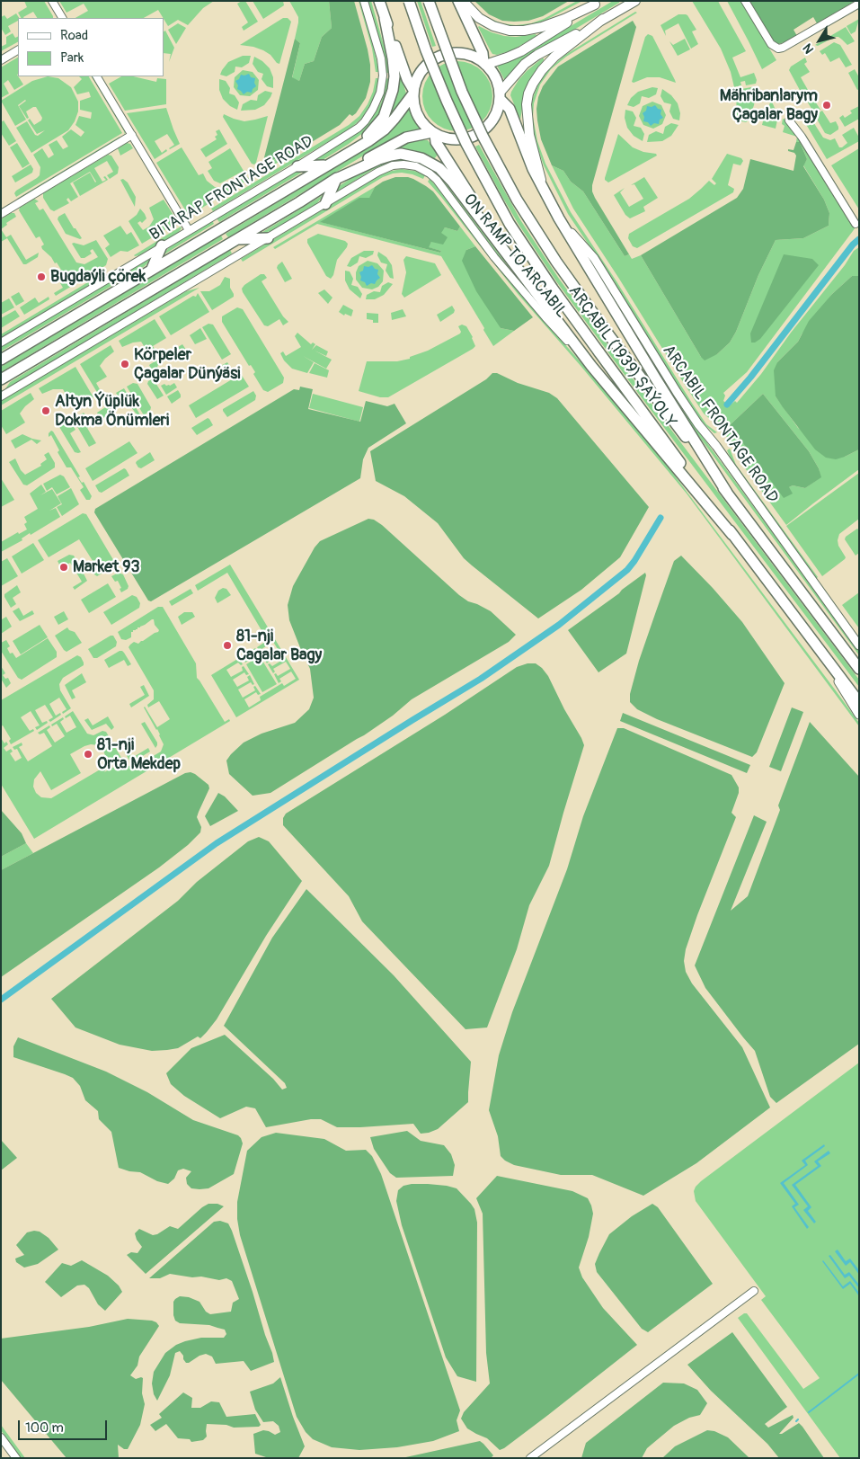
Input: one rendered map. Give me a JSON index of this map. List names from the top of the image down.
{
  "streets": {
    "main road": ["ARÇABIL (1939) ŞAÝOLY"],
    "street": ["BITARAP FRONTAGE ROAD", "ON RAMP TO ARCABIL", "ARCABIL FRONTAGE ROAD"]
  },
  "places": [
    "Mähribanlarym Çagalar Bagy",
    "Bugdaýli çörek",
    "Körpeler Çagalar Dünýäsi",
    "Altyn Ýüplük Dokma Önümleri",
    "Market 93",
    "81-nji Cagalar Bagy",
    "81-nji Orta Mekdep"
  ],
  "legend": ["Road", "Park"],
  "scale_bar": "100 m",
  "north": "bottom left"
}
